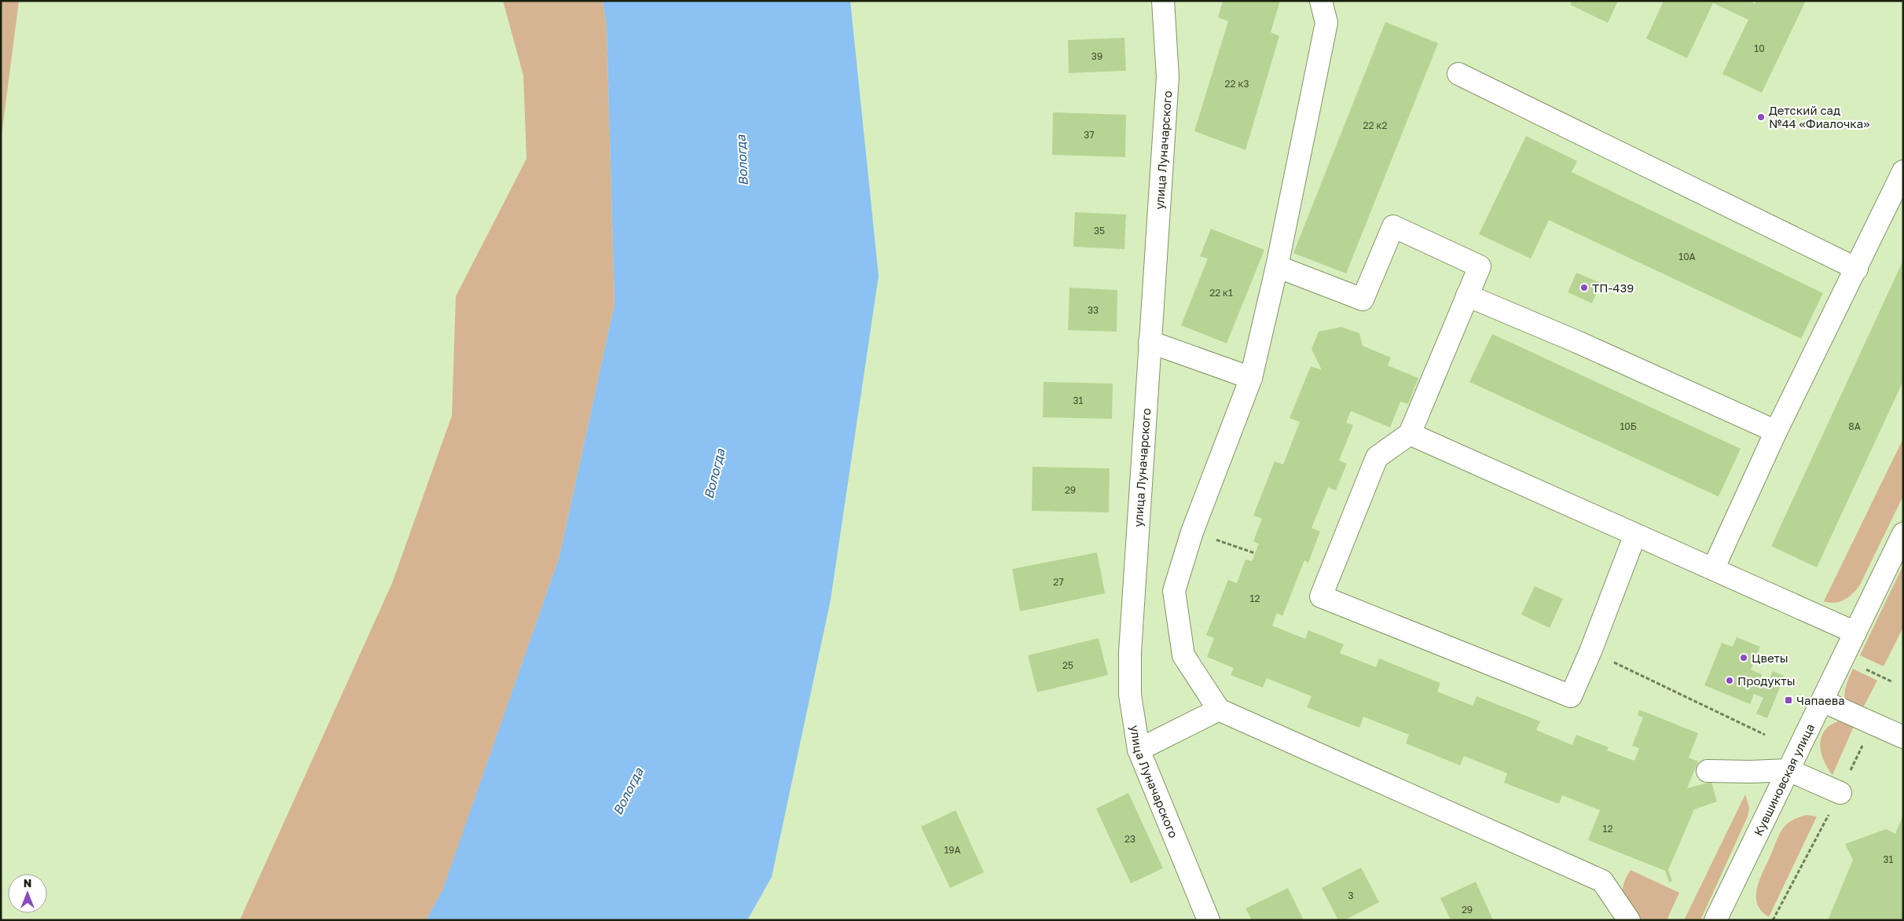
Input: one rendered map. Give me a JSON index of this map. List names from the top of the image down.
{
  "streets": {
    "street": ["улица Луначарского", "Кувшиновская улица"]
  },
  "water": ["Вологда"],
  "places": {
    "other": [
      "Детский сад №44 «Фиалочка»",
      "ТП-439",
      "Цветы",
      "Продукты"
    ],
    "transit": ["Чапаева"]
  },
  "house_numbers": [
    "10",
    "39",
    "22 к3",
    "22 к2",
    "37",
    "35",
    "10А",
    "22 к1",
    "33",
    "31",
    "10Б",
    "8А",
    "29",
    "27",
    "12",
    "25",
    "12",
    "23",
    "19А",
    "31",
    "3",
    "29"
  ],
  "north": "top"
}
